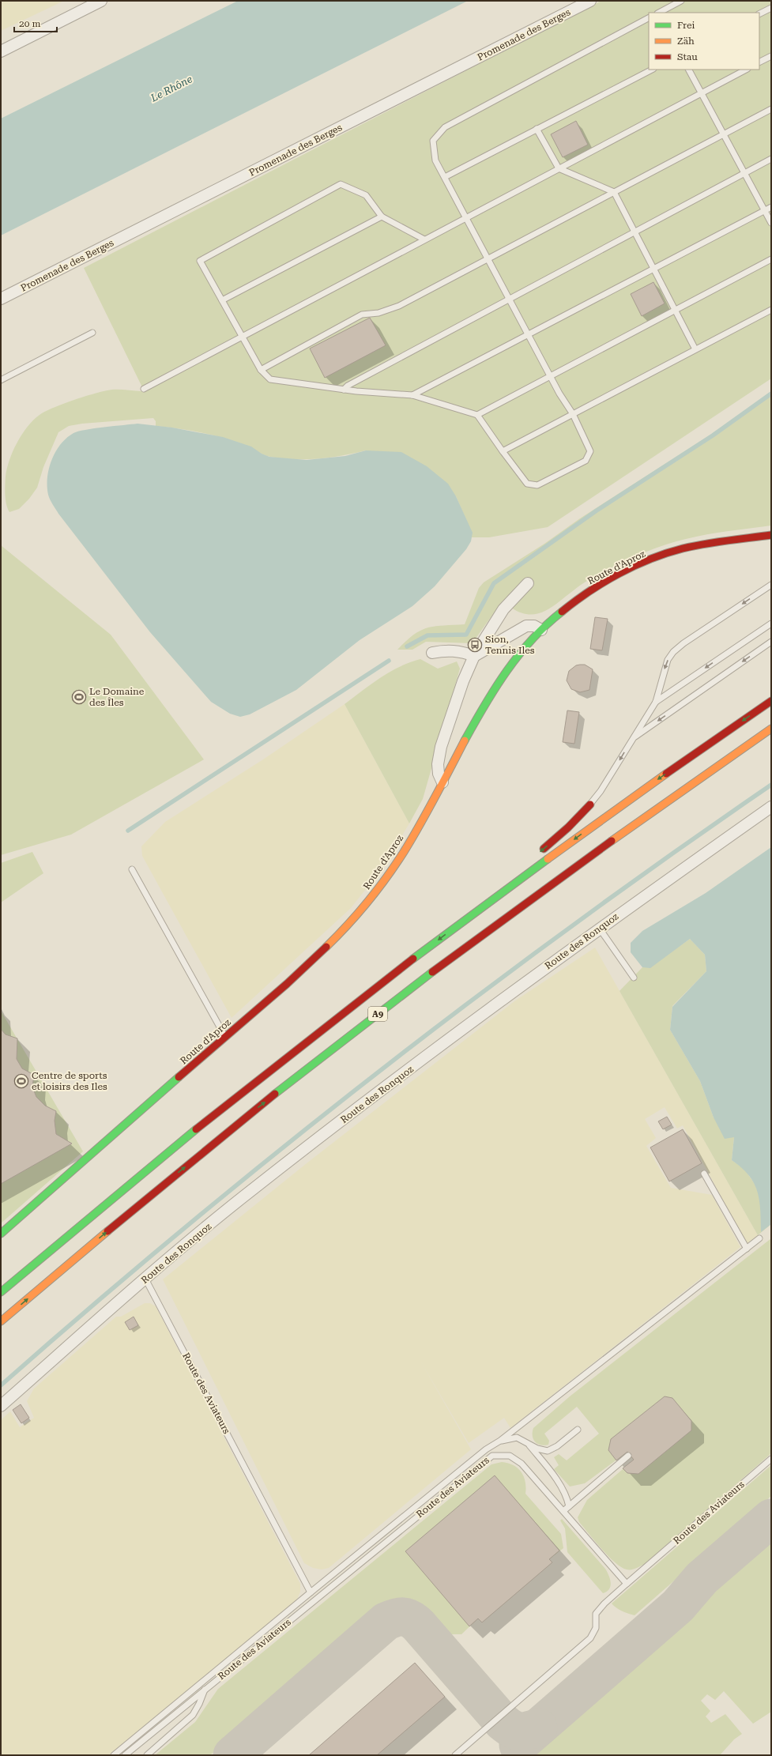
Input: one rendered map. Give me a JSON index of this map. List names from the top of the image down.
{
  "streets": {
    "main road": ["Route d'Aproz", "A9"],
    "street": ["Promenade des Berges", "Route des Ronquoz"],
    "lane": ["Route des Aviateurs"]
  },
  "crossings": [
    ["Route des Ronquoz", "Route des Aviateurs"]
  ],
  "water": ["Le Rhône"],
  "places": {
    "bus stop": ["Sion, Tennis Iles"],
    "sports": ["Le Domaine des Îles", "Centre de sports et loisirs des Iles"]
  },
  "legend": ["Frei", "Zäh", "Stau"],
  "scale_bar": "20 m"
}
